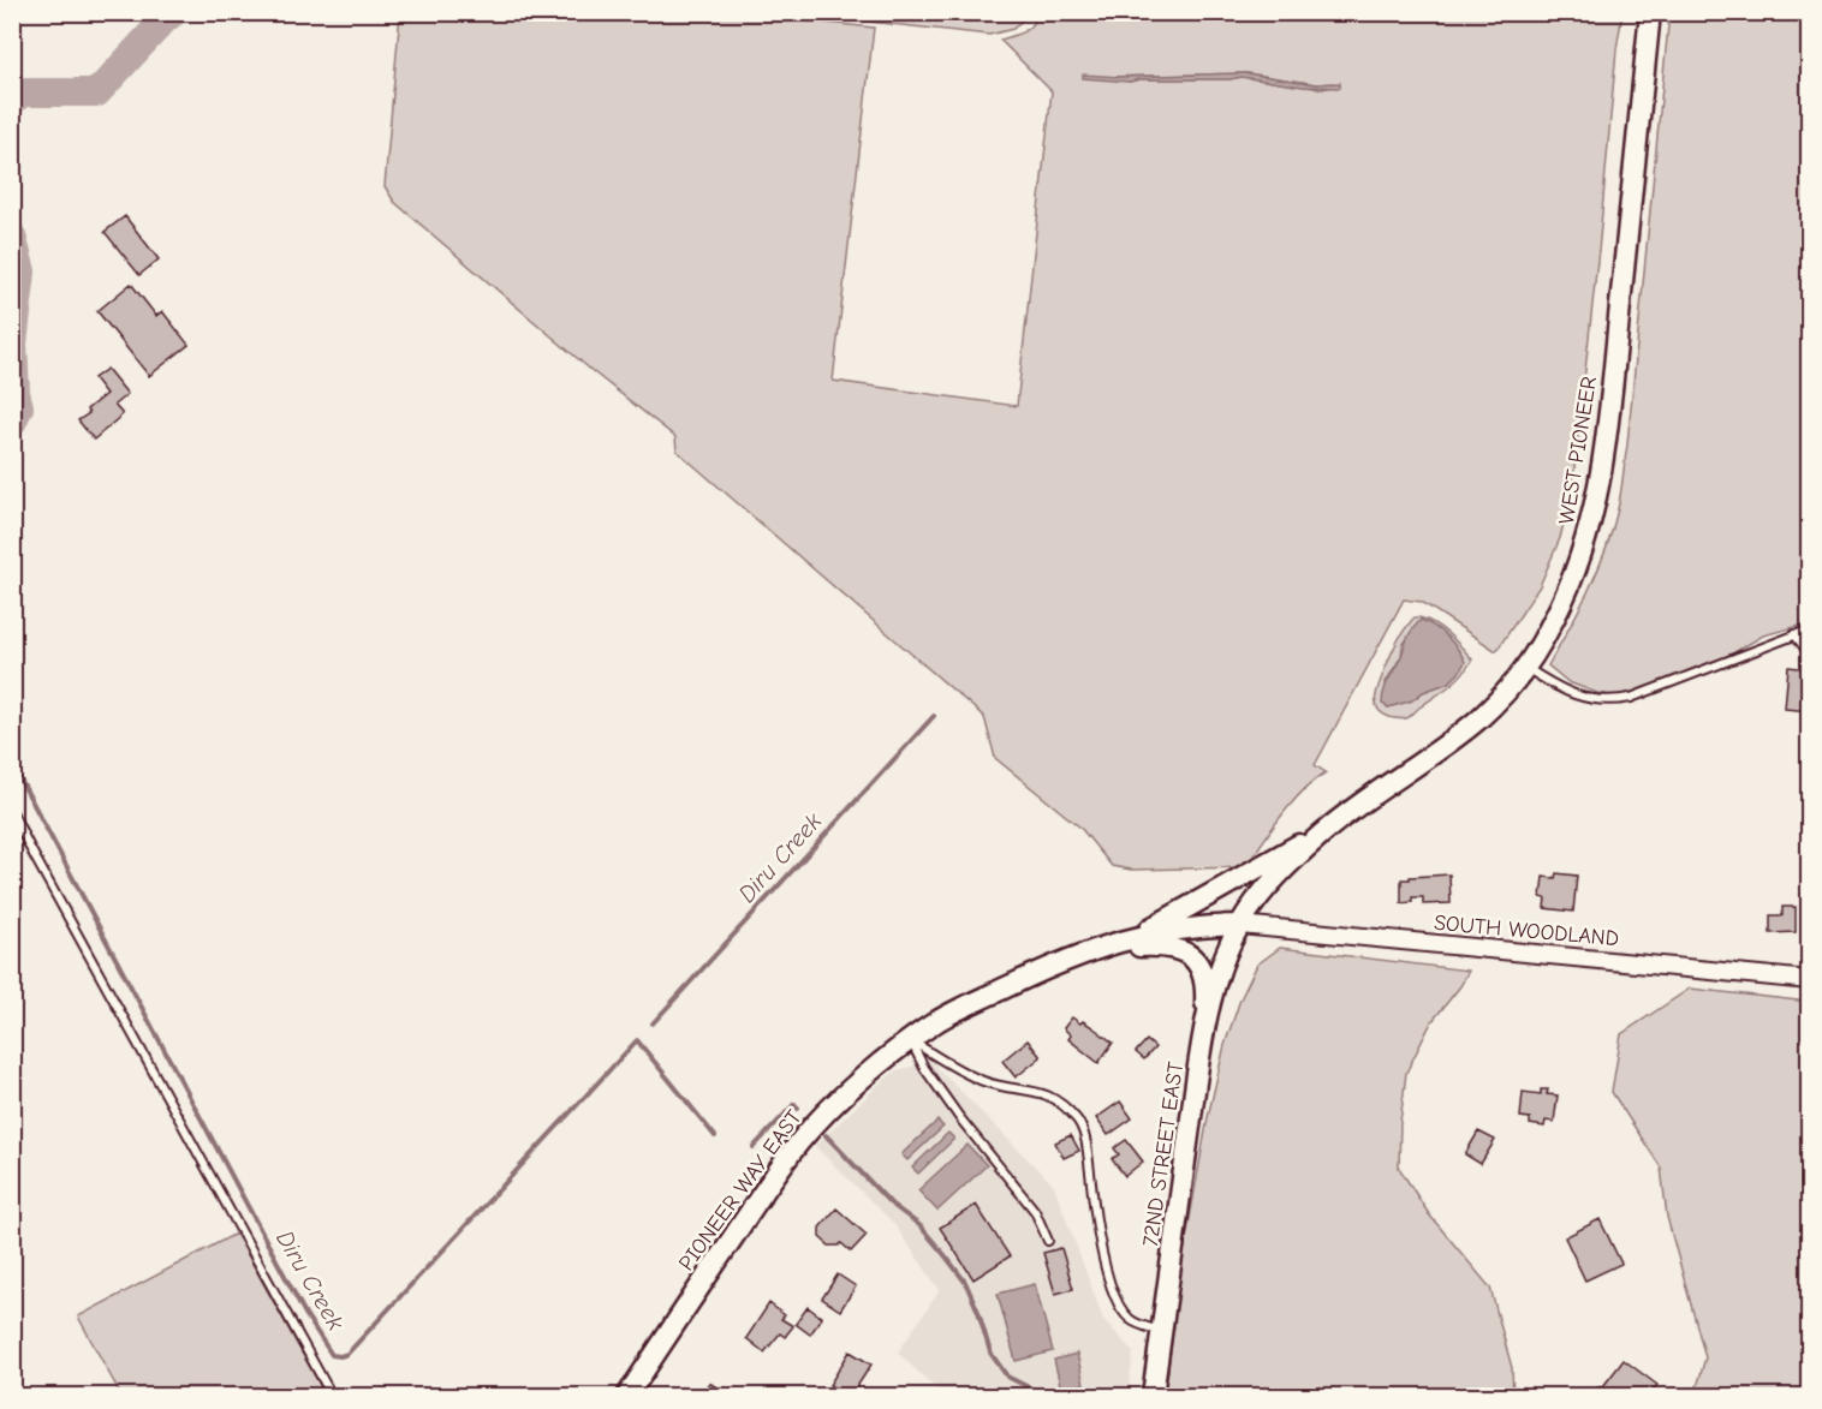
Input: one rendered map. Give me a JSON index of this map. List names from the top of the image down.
{
  "streets": {
    "main road": ["WEST PIONEER", "72ND STREET EAST", "PIONEER WAY EAST"],
    "street": ["SOUTH WOODLAND"]
  },
  "crossings": [
    ["WEST PIONEER", "SOUTH WOODLAND"],
    ["WEST PIONEER", "72ND STREET EAST"],
    ["WEST PIONEER", "PIONEER WAY EAST"],
    ["SOUTH WOODLAND", "72ND STREET EAST"],
    ["SOUTH WOODLAND", "PIONEER WAY EAST"],
    ["72ND STREET EAST", "PIONEER WAY EAST"]
  ],
  "water": ["Diru Creek"]
}
